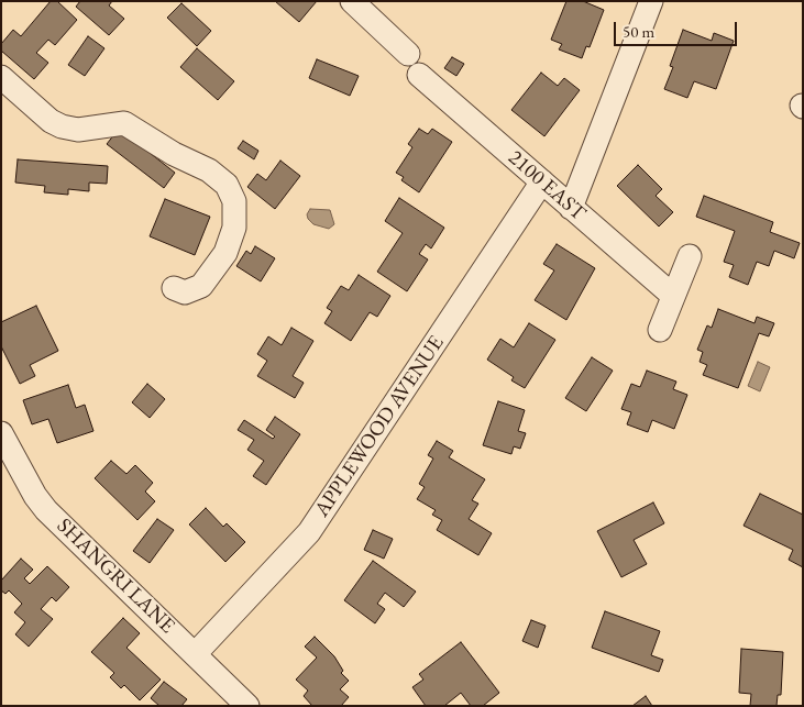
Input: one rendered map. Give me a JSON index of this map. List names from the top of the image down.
{
  "streets": {
    "street": ["2100 EAST", "APPLEWOOD AVENUE", "SHANGRI LANE"]
  },
  "crossings": [
    ["2100 EAST", "APPLEWOOD AVENUE"],
    ["APPLEWOOD AVENUE", "SHANGRI LANE"]
  ],
  "scale_bar": "50 m"
}
